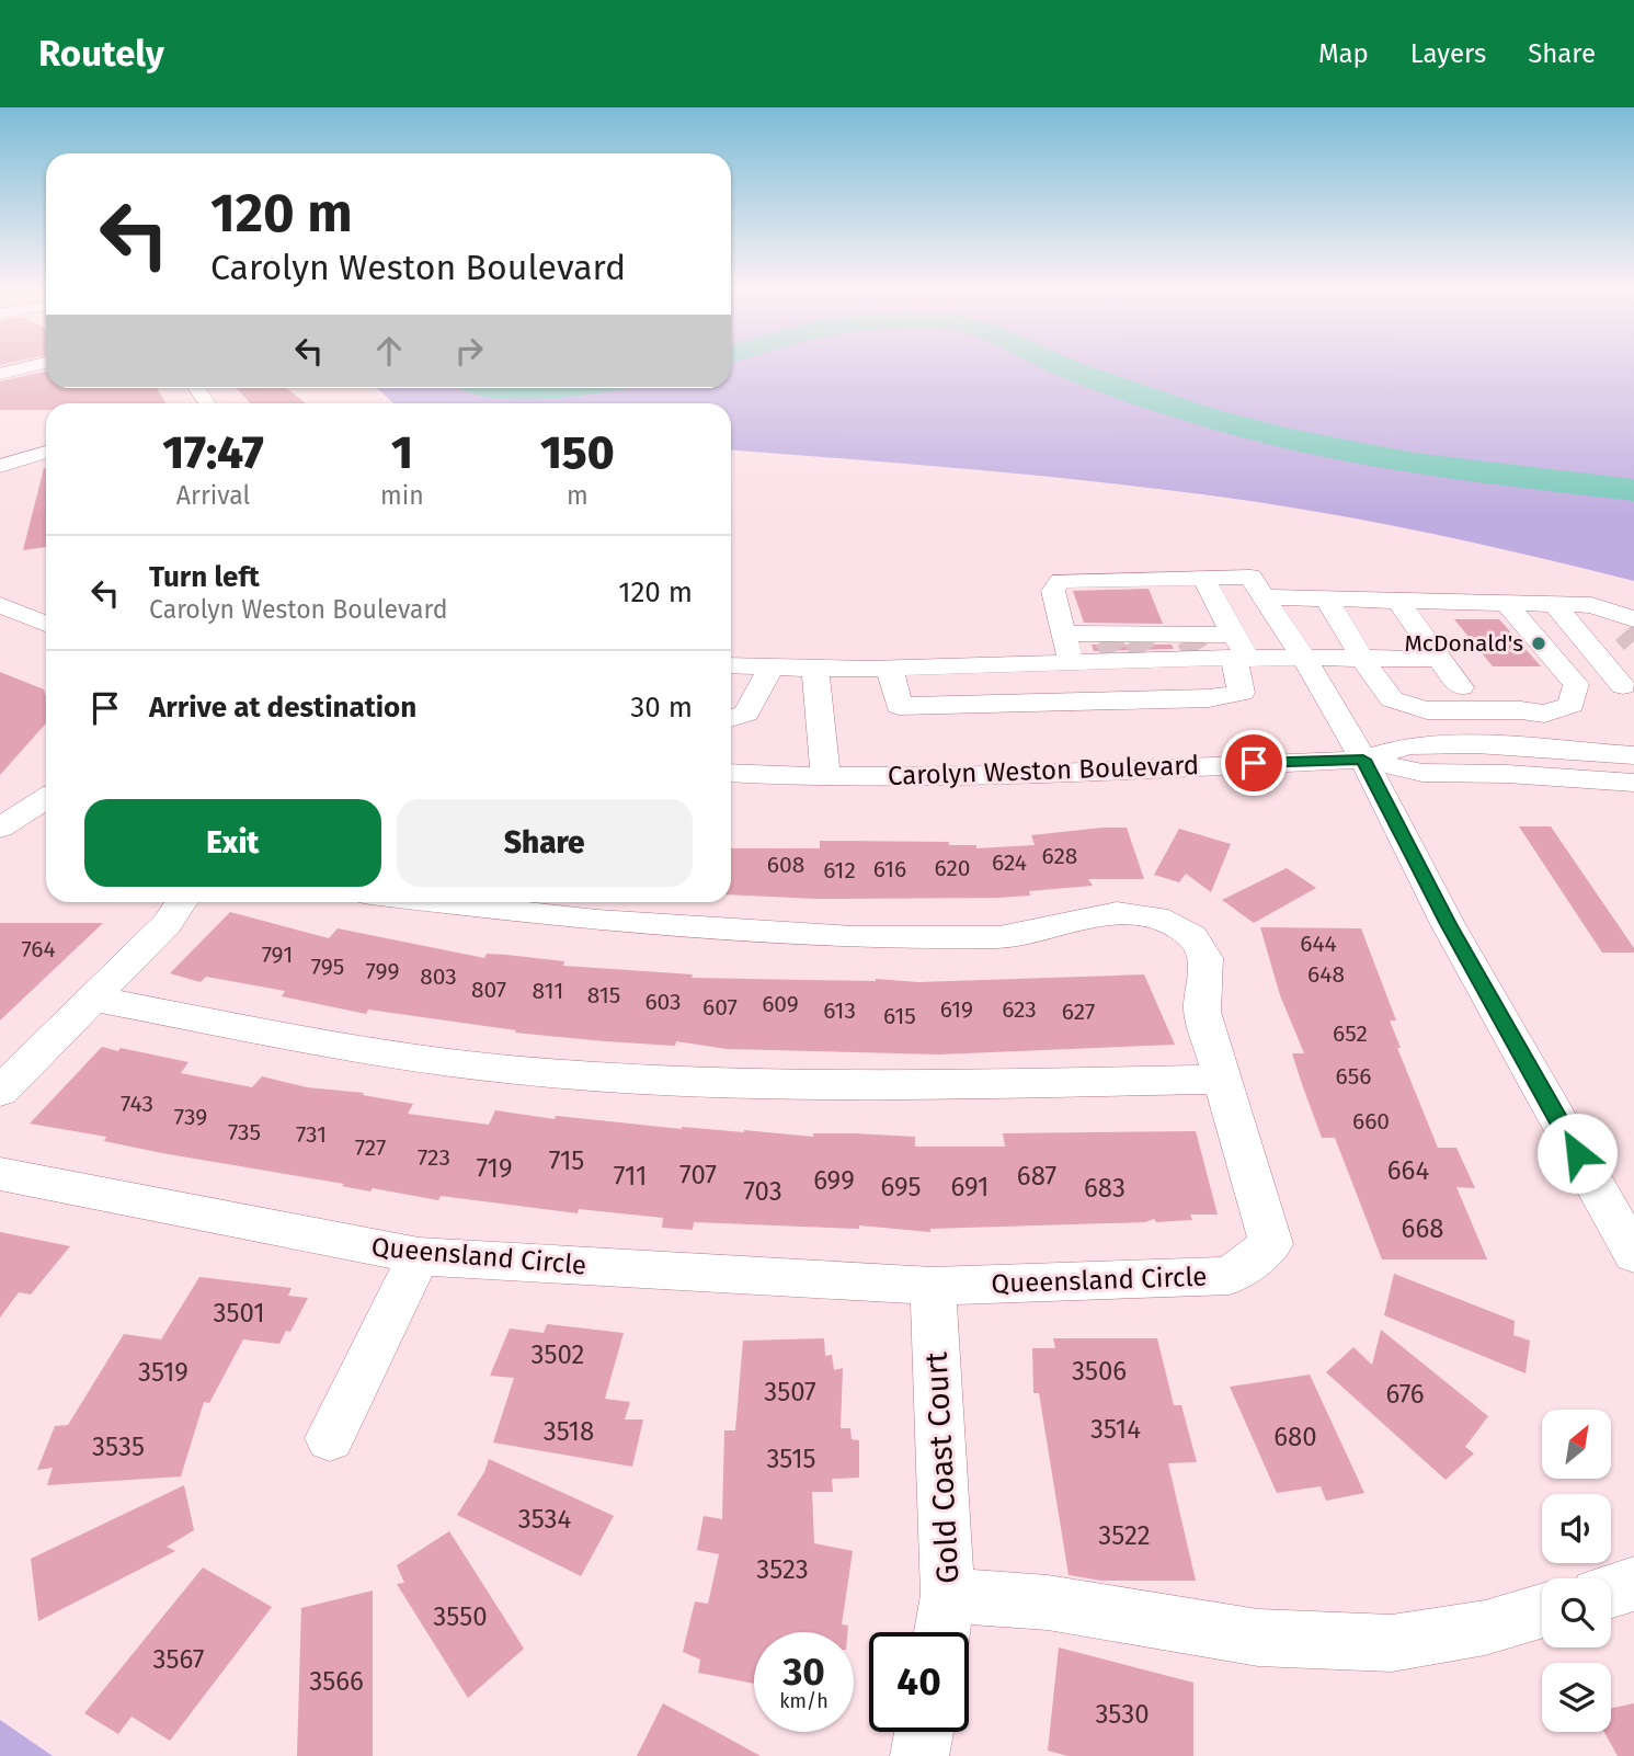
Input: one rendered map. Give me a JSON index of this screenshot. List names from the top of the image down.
{
  "streets": {
    "street": ["Carolyn Weston Boulevard", "Queensland Circle", "Gold Coast Court"]
  },
  "crossings": [
    ["Queensland Circle", "Gold Coast Court"]
  ],
  "places": ["McDonald's"],
  "house_numbers": [
    "628",
    "624",
    "608",
    "620",
    "616",
    "612",
    "644",
    "764",
    "791",
    "795",
    "799",
    "648",
    "803",
    "807",
    "811",
    "815",
    "603",
    "609",
    "607",
    "619",
    "623",
    "613",
    "627",
    "615",
    "652",
    "656",
    "743",
    "739",
    "660",
    "735",
    "731",
    "727",
    "723",
    "715",
    "719",
    "664",
    "707",
    "711",
    "687",
    "699",
    "695",
    "691",
    "683",
    "703",
    "668",
    "3501",
    "3502",
    "3506",
    "3519",
    "3507",
    "676",
    "3514",
    "3518",
    "680",
    "3535",
    "3515",
    "3534",
    "3522",
    "3523",
    "3550",
    "3567",
    "3566",
    "3530"
  ],
  "north": "top right",
  "page": {
    "header": "Routely",
    "nav": ["Map", "Layers", "Share"],
    "turn": ["120 m", "Carolyn Weston Boulevard"],
    "eta": [
      "17:47",
      "Arrival",
      "1",
      "min",
      "150",
      "m"
    ],
    "list": [
      {
        "name": "Turn left",
        "note": "Carolyn Weston Boulevard",
        "value": "120 m"
      },
      {
        "name": "Arrive at destination",
        "value": "30 m"
      }
    ],
    "buttons": ["Exit", "Share"],
    "speed": "30 km/h",
    "limit": "40"
  }
}
